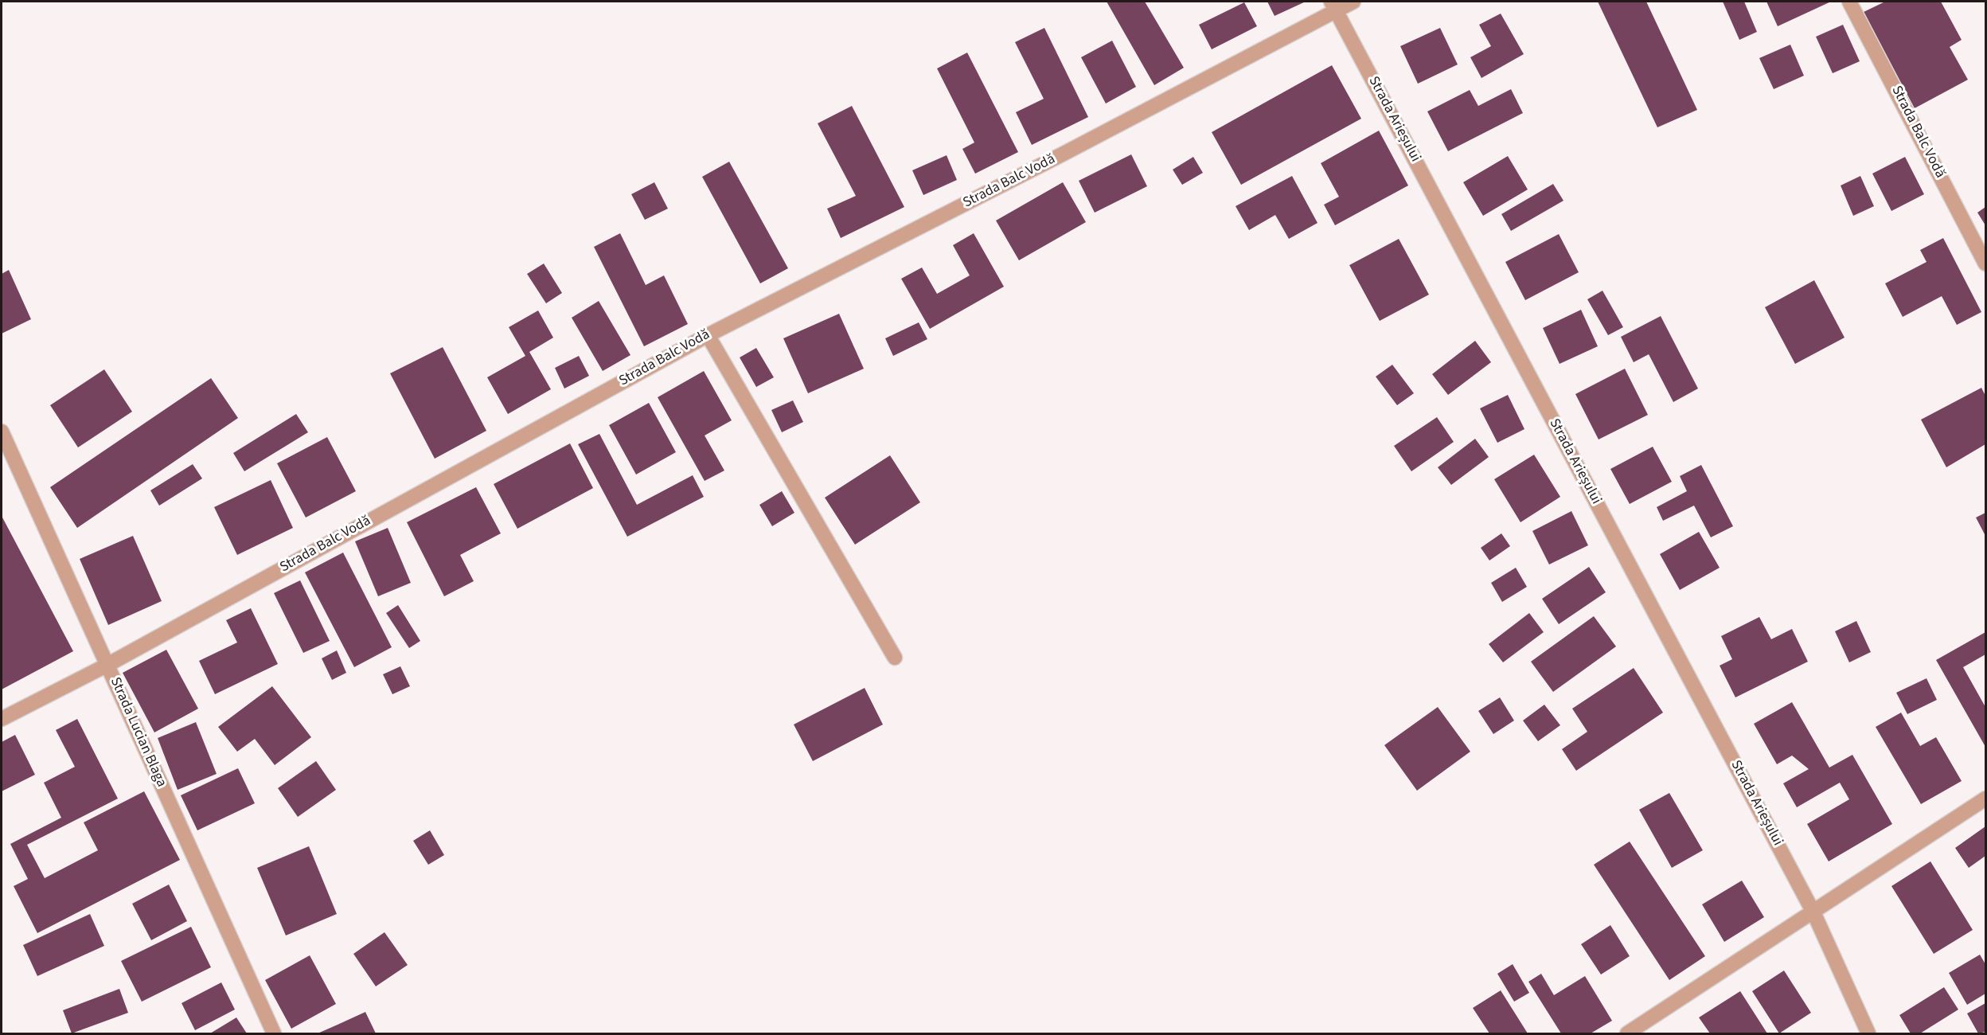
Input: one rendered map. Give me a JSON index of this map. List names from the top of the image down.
{
  "streets": {
    "street": ["Strada Arieșului", "Strada Balc Vodă", "Strada Lucian Blaga"]
  },
  "crossings": [
    ["Strada Arieșului", "Strada Balc Vodă"],
    ["Strada Balc Vodă", "Strada Lucian Blaga"]
  ]
}
